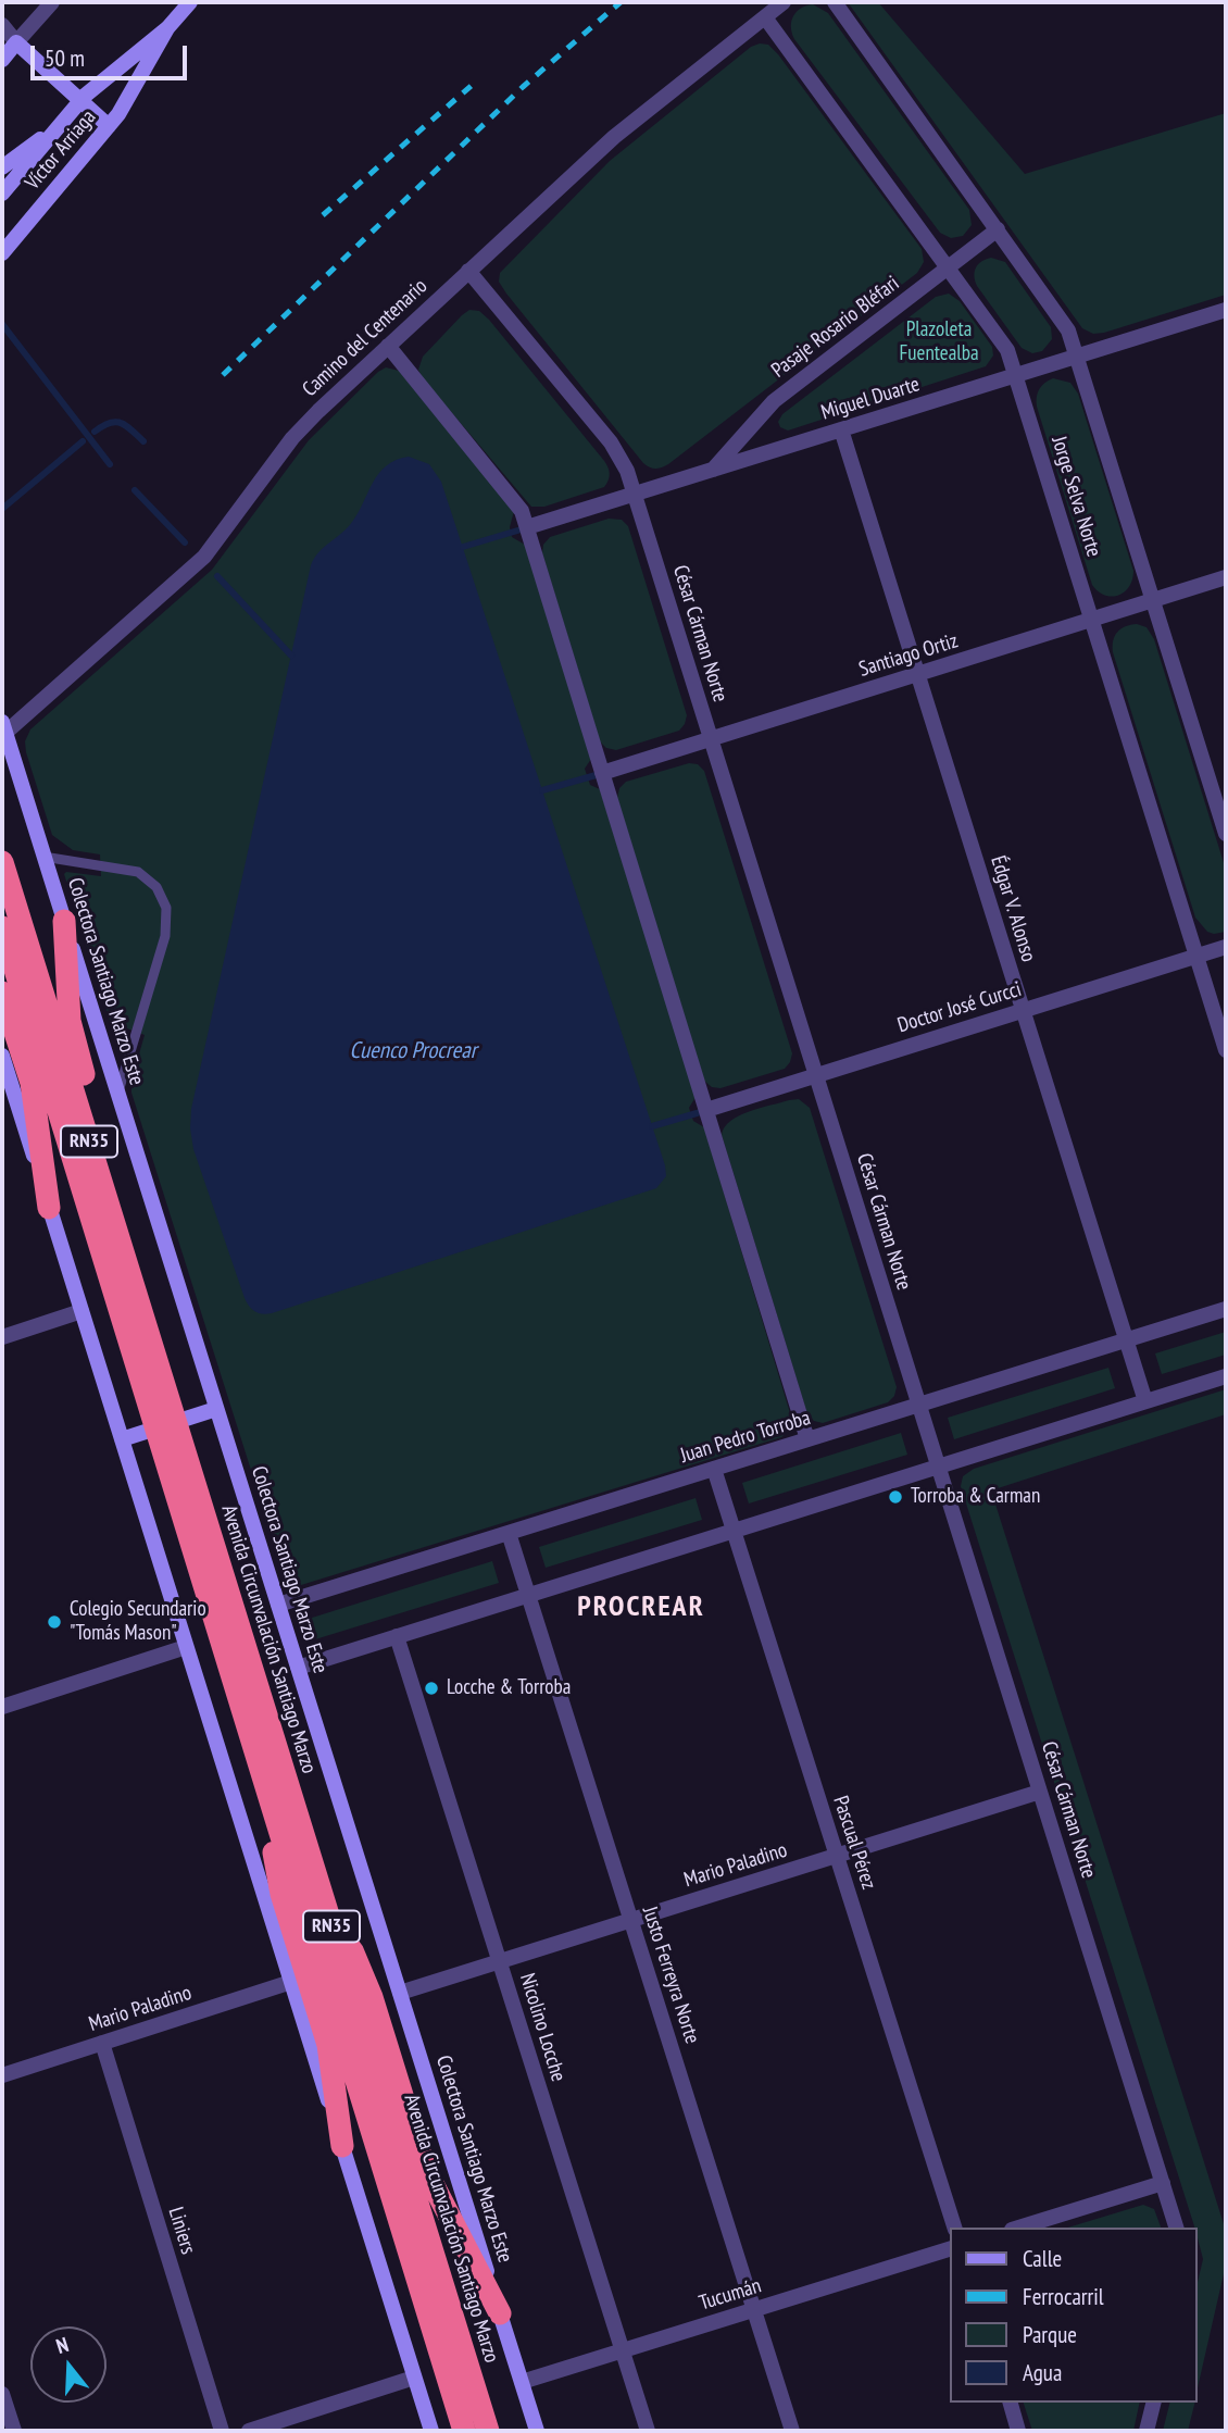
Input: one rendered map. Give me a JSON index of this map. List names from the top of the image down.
{
  "streets": {
    "highway": ["RN35", "Avenida Circunvalación Santiago Marzo"],
    "street": [
      "Víctor Arriaga",
      "Pasaje Rosario Bléfari",
      "Camino del Centenario",
      "Miguel Duarte",
      "Jorge Selva Norte",
      "César Cárman Norte",
      "Santiago Ortiz",
      "Édgar V. Alonso",
      "Colectora Santiago Marzo Este",
      "Doctor José Curcci",
      "Juan Pedro Torroba",
      "Pascual Pérez",
      "Mario Paladino",
      "Justo Ferreyra Norte",
      "Nicolino Locche",
      "Liniers",
      "Tucumán"
    ]
  },
  "crossings": [
    ["Pasaje Rosario Bléfari", "Miguel Duarte"],
    ["Pasaje Rosario Bléfari", "Jorge Selva Norte"],
    ["Camino del Centenario", "Jorge Selva Norte"],
    ["Camino del Centenario", "César Cárman Norte"],
    ["Camino del Centenario", "Colectora Santiago Marzo Este"],
    ["Miguel Duarte", "Jorge Selva Norte"],
    ["Miguel Duarte", "César Cárman Norte"],
    ["Miguel Duarte", "Édgar V. Alonso"],
    ["Jorge Selva Norte", "Santiago Ortiz"],
    ["Jorge Selva Norte", "Doctor José Curcci"],
    ["César Cárman Norte", "Santiago Ortiz"],
    ["César Cárman Norte", "Doctor José Curcci"],
    ["César Cárman Norte", "Juan Pedro Torroba"],
    ["César Cárman Norte", "Mario Paladino"],
    ["Santiago Ortiz", "Édgar V. Alonso"],
    ["Édgar V. Alonso", "Doctor José Curcci"],
    ["Édgar V. Alonso", "Juan Pedro Torroba"],
    ["Colectora Santiago Marzo Este", "Juan Pedro Torroba"],
    ["Colectora Santiago Marzo Este", "Mario Paladino"],
    ["Colectora Santiago Marzo Este", "Tucumán"],
    ["Juan Pedro Torroba", "Pascual Pérez"],
    ["Juan Pedro Torroba", "Justo Ferreyra Norte"],
    ["Pascual Pérez", "Mario Paladino"],
    ["Mario Paladino", "Justo Ferreyra Norte"],
    ["Mario Paladino", "Nicolino Locche"],
    ["Mario Paladino", "Liniers"],
    ["Justo Ferreyra Norte", "Tucumán"],
    ["Nicolino Locche", "Tucumán"]
  ],
  "districts": ["PROCREAR"],
  "water": ["Cuenco Procrear"],
  "parks": ["Plazoleta Fuentealba"],
  "places": ["Torroba & Carman", "Colegio Secundario \"Tomás Mason\"", "Locche & Torroba"],
  "legend": [
    "Calle",
    "Ferrocarril",
    "Parque",
    "Agua"
  ],
  "scale_bar": "50 m",
  "north": "top"
}
